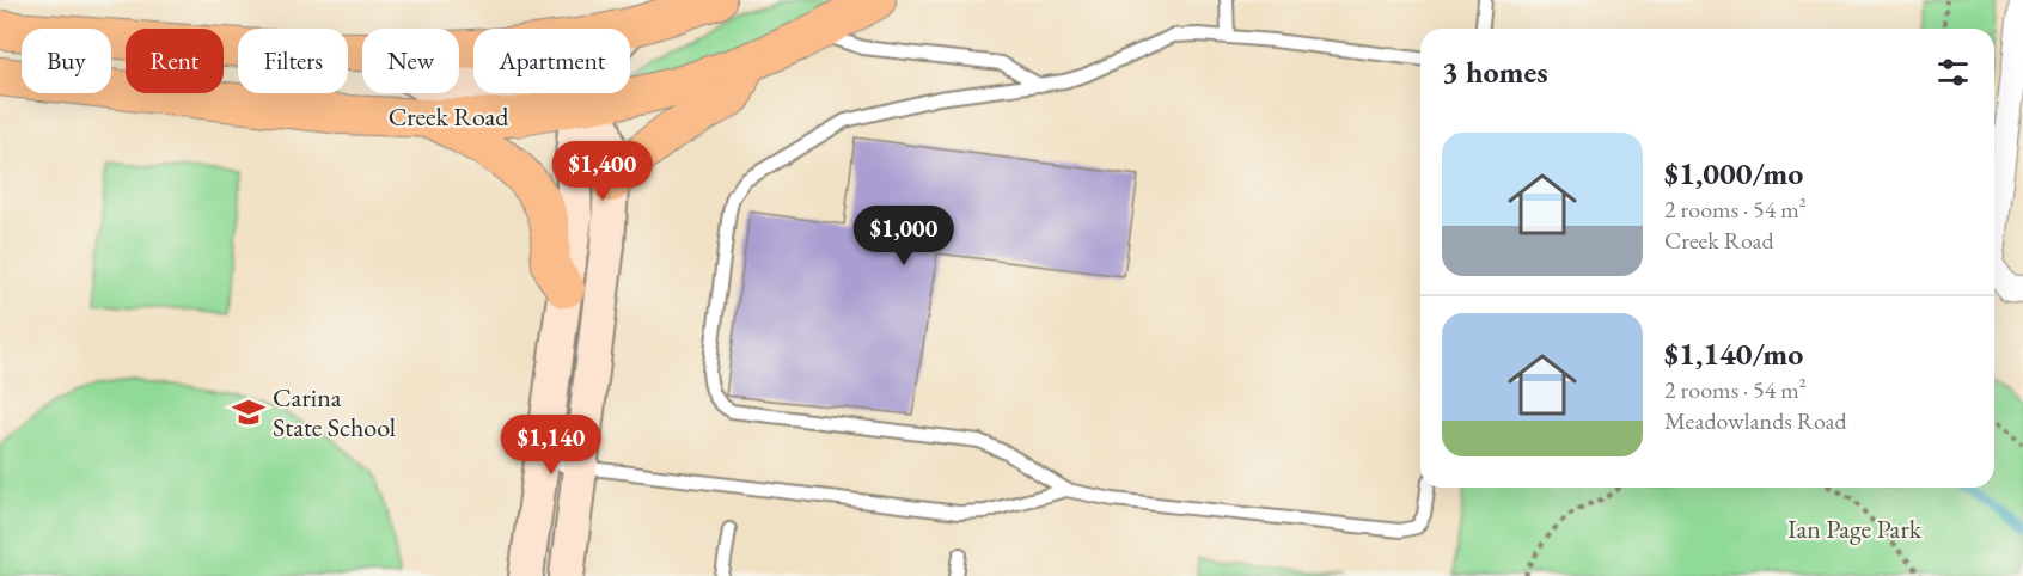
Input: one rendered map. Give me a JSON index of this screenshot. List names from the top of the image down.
{
  "streets": {
    "main road": ["Creek Road"]
  },
  "parks": ["Ian Page Park"],
  "places": {
    "school or university": ["Carina State School"]
  },
  "page": {
    "chip": [
      "Buy",
      "Rent",
      "Filters",
      "New",
      "Apartment"
    ],
    "heading": "3 homes",
    "list": [
      {
        "name": "$1,000/mo",
        "note": "2 rooms · 54 m² · Creek Road"
      },
      {
        "name": "$1,140/mo",
        "note": "2 rooms · 54 m² · Meadowlands Road"
      }
    ],
    "price": ["$1,400", "$1,000", "$1,140"]
  }
}
